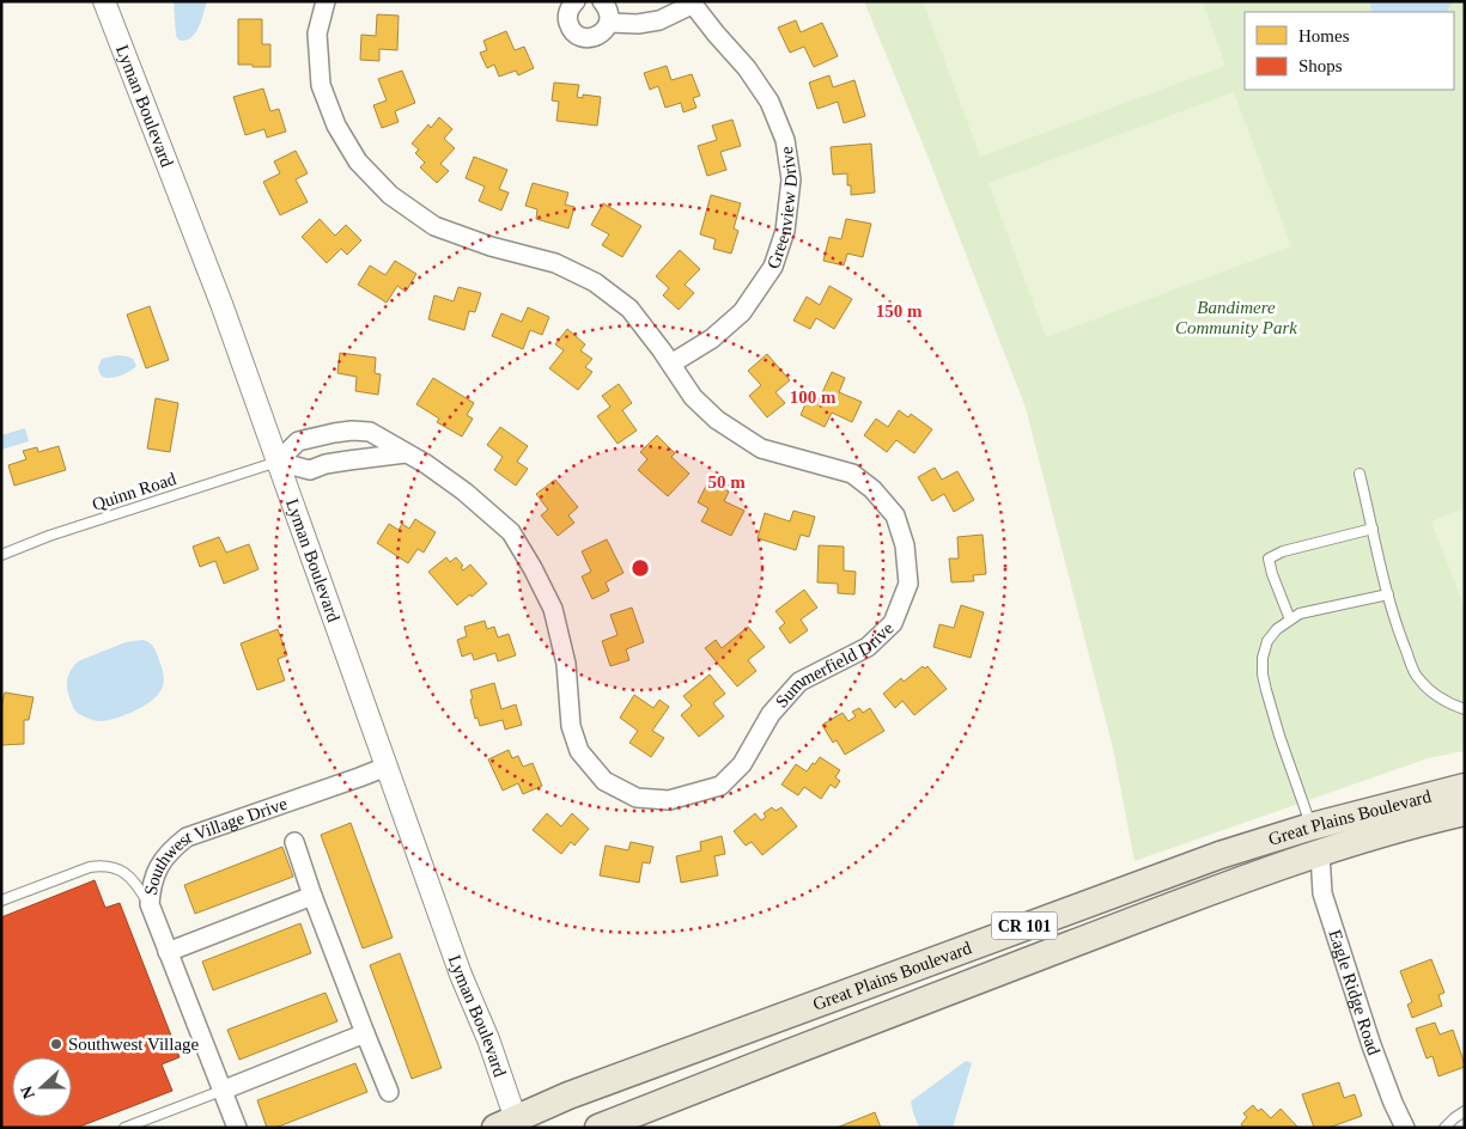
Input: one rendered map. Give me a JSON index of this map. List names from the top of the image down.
{
  "streets": {
    "main road": ["Great Plains Boulevard", "CR 101"],
    "street": [
      "Lyman Boulevard",
      "Greenview Drive",
      "Summerfield Drive",
      "Southwest Village Drive",
      "Eagle Ridge Road"
    ],
    "lane": ["Quinn Road"]
  },
  "crossings": [
    ["Lyman Boulevard", "Quinn Road"],
    ["Lyman Boulevard", "Summerfield Drive"],
    ["Lyman Boulevard", "Great Plains Boulevard"],
    ["Lyman Boulevard", "Southwest Village Drive"],
    ["Greenview Drive", "Summerfield Drive"],
    ["Quinn Road", "Summerfield Drive"],
    ["Great Plains Boulevard", "Eagle Ridge Road"]
  ],
  "parks": ["Bandimere Community Park"],
  "places": ["Southwest Village"],
  "legend": ["Homes", "Shops"],
  "north": "left",
  "rings": ["150 m", "100 m", "50 m"]
}
